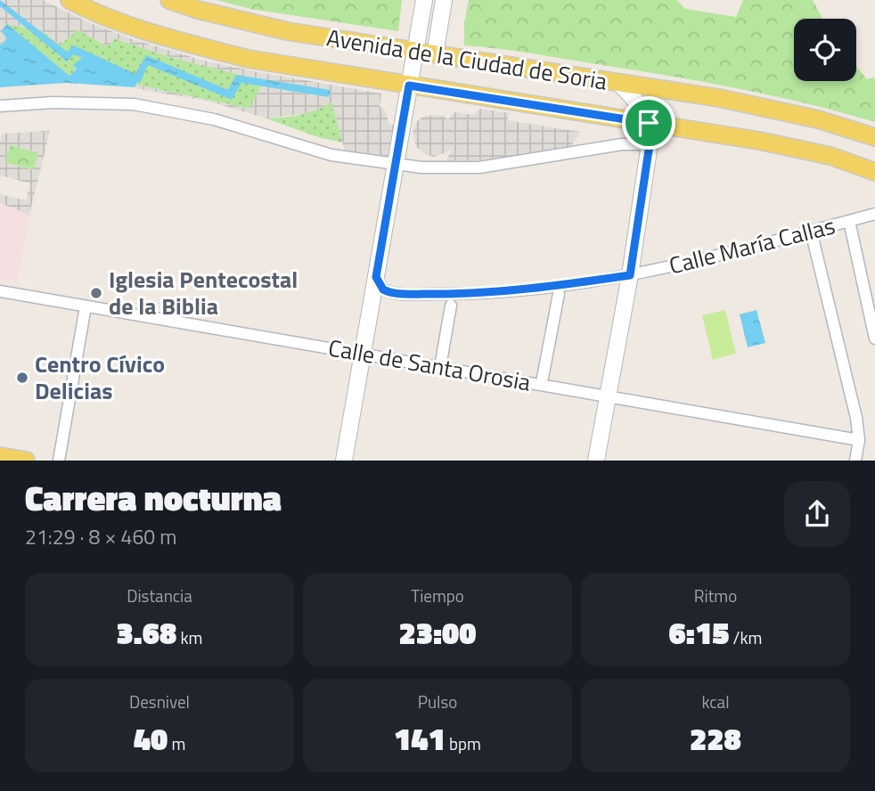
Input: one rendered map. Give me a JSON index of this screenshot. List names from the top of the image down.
{
  "streets": {
    "main road": ["Avenida de la Ciudad de Soria"],
    "street": ["Calle María Callas", "Calle de Santa Orosia"]
  },
  "places": ["Iglesia Pentecostal de la Biblia", "Centro Cívico Delicias"],
  "page": {
    "heading": ["Carrera nocturna", "21:29 · 8 × 460 m"],
    "stats": [
      ["Distancia", "3.68 km"],
      ["Tiempo", "23:00"],
      ["Ritmo", "6:15 /km"],
      ["Desnivel", "40 m"],
      ["Pulso", "141 bpm"],
      ["kcal", "228"]
    ]
  }
}
